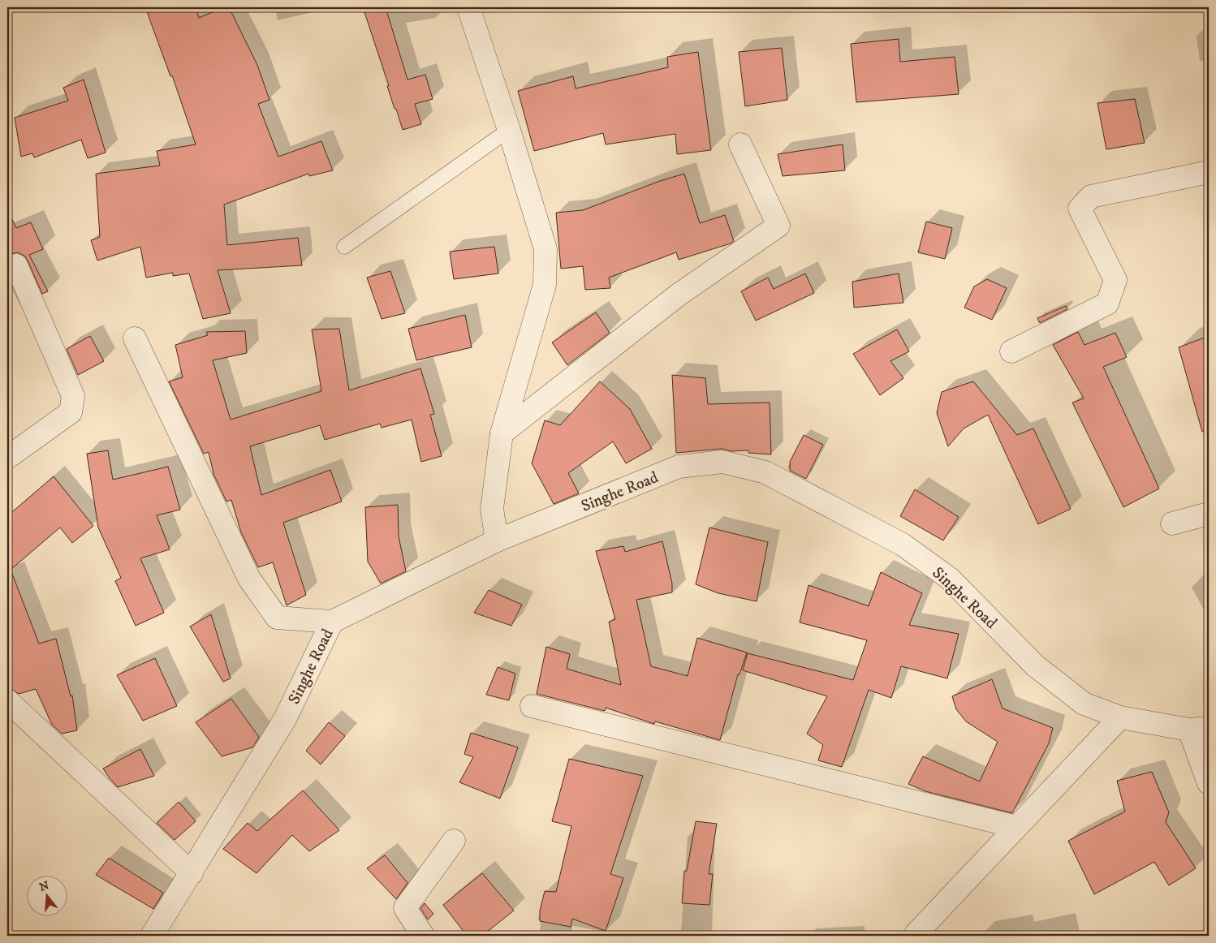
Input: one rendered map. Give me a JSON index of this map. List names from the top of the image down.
{
  "streets": {
    "street": ["Singhe Road"]
  },
  "north": "top"
}
